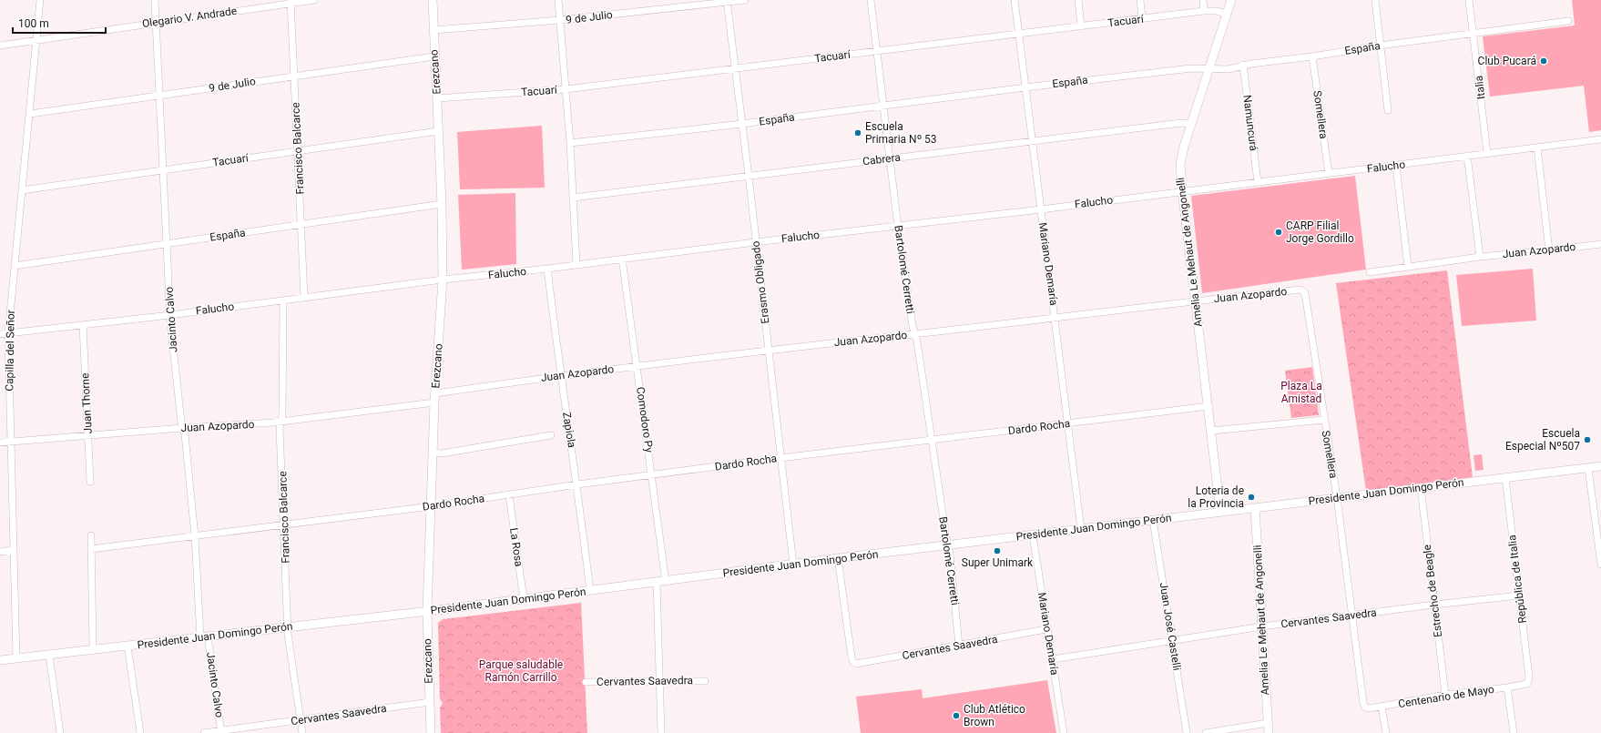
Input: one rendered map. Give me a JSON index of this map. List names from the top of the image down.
{
  "streets": {
    "street": [
      "Olegario V. Andrade",
      "9 de Julio",
      "Tacuarí",
      "España",
      "Erezcano",
      "Italia",
      "Somellera",
      "Namuncurá",
      "Francisco Balcarce",
      "Cabrera",
      "Falucho",
      "Juan Azopardo",
      "Amelia Le Mehaut de Angonelli",
      "Mariano Demaría",
      "Bartolomé Cerretti",
      "Erasmo Obligado",
      "Jacinto Calvo",
      "Capilla del Señor",
      "Juan Thorne",
      "Comodoro Py",
      "Dardo Rocha",
      "Zapiola",
      "Presidente Juan Domingo Perón",
      "La Rosa",
      "República de Italia",
      "Estrecho de Beagle",
      "Cervantes Saavedra",
      "Juan José Castelli",
      "Centenario de Mayo"
    ]
  },
  "crossings": [
    ["Olegario V. Andrade", "Francisco Balcarce"],
    ["Olegario V. Andrade", "Jacinto Calvo"],
    ["Olegario V. Andrade", "Capilla del Señor"],
    ["9 de Julio", "Erezcano"],
    ["9 de Julio", "Francisco Balcarce"],
    ["9 de Julio", "Erasmo Obligado"],
    ["9 de Julio", "Jacinto Calvo"],
    ["9 de Julio", "Capilla del Señor"],
    ["Tacuarí", "Erezcano"],
    ["Tacuarí", "Francisco Balcarce"],
    ["Tacuarí", "Amelia Le Mehaut de Angonelli"],
    ["Tacuarí", "Mariano Demaría"],
    ["Tacuarí", "Bartolomé Cerretti"],
    ["Tacuarí", "Erasmo Obligado"],
    ["Tacuarí", "Jacinto Calvo"],
    ["Tacuarí", "Capilla del Señor"],
    ["España", "Erezcano"],
    ["España", "Italia"],
    ["España", "Somellera"],
    ["España", "Namuncurá"],
    ["España", "Francisco Balcarce"],
    ["España", "Amelia Le Mehaut de Angonelli"],
    ["España", "Mariano Demaría"],
    ["España", "Bartolomé Cerretti"],
    ["España", "Erasmo Obligado"],
    ["España", "Jacinto Calvo"],
    ["España", "Capilla del Señor"],
    ["Erezcano", "Falucho"],
    ["Erezcano", "Juan Azopardo"],
    ["Erezcano", "Dardo Rocha"],
    ["Erezcano", "Presidente Juan Domingo Perón"],
    ["Erezcano", "Cervantes Saavedra"],
    ["Italia", "Falucho"],
    ["Somellera", "Falucho"],
    ["Somellera", "Juan Azopardo"],
    ["Somellera", "Presidente Juan Domingo Perón"],
    ["Somellera", "Cervantes Saavedra"],
    ["Somellera", "Centenario de Mayo"],
    ["Namuncurá", "Falucho"],
    ["Francisco Balcarce", "Falucho"],
    ["Francisco Balcarce", "Juan Azopardo"],
    ["Francisco Balcarce", "Dardo Rocha"],
    ["Francisco Balcarce", "Presidente Juan Domingo Perón"],
    ["Francisco Balcarce", "Cervantes Saavedra"],
    ["Cabrera", "Amelia Le Mehaut de Angonelli"],
    ["Cabrera", "Mariano Demaría"],
    ["Cabrera", "Bartolomé Cerretti"],
    ["Cabrera", "Erasmo Obligado"],
    ["Falucho", "Amelia Le Mehaut de Angonelli"],
    ["Falucho", "Mariano Demaría"],
    ["Falucho", "Bartolomé Cerretti"],
    ["Falucho", "Erasmo Obligado"],
    ["Falucho", "Jacinto Calvo"],
    ["Falucho", "Capilla del Señor"],
    ["Falucho", "Juan Thorne"],
    ["Falucho", "Comodoro Py"],
    ["Falucho", "Zapiola"],
    ["Juan Azopardo", "Amelia Le Mehaut de Angonelli"],
    ["Juan Azopardo", "Mariano Demaría"],
    ["Juan Azopardo", "Bartolomé Cerretti"],
    ["Juan Azopardo", "Erasmo Obligado"],
    ["Juan Azopardo", "Jacinto Calvo"],
    ["Juan Azopardo", "Capilla del Señor"],
    ["Juan Azopardo", "Juan Thorne"],
    ["Juan Azopardo", "Comodoro Py"],
    ["Juan Azopardo", "Zapiola"],
    ["Amelia Le Mehaut de Angonelli", "Dardo Rocha"],
    ["Amelia Le Mehaut de Angonelli", "Presidente Juan Domingo Perón"],
    ["Amelia Le Mehaut de Angonelli", "Cervantes Saavedra"],
    ["Mariano Demaría", "Dardo Rocha"],
    ["Mariano Demaría", "Presidente Juan Domingo Perón"],
    ["Mariano Demaría", "Cervantes Saavedra"],
    ["Bartolomé Cerretti", "Dardo Rocha"],
    ["Bartolomé Cerretti", "Presidente Juan Domingo Perón"],
    ["Bartolomé Cerretti", "Cervantes Saavedra"],
    ["Erasmo Obligado", "Dardo Rocha"],
    ["Erasmo Obligado", "Presidente Juan Domingo Perón"],
    ["Jacinto Calvo", "Dardo Rocha"],
    ["Jacinto Calvo", "Presidente Juan Domingo Perón"],
    ["Jacinto Calvo", "Cervantes Saavedra"],
    ["Capilla del Señor", "Presidente Juan Domingo Perón"],
    ["Comodoro Py", "Dardo Rocha"],
    ["Comodoro Py", "Presidente Juan Domingo Perón"],
    ["Dardo Rocha", "Zapiola"],
    ["Dardo Rocha", "La Rosa"],
    ["Zapiola", "Presidente Juan Domingo Perón"],
    ["Presidente Juan Domingo Perón", "La Rosa"],
    ["Presidente Juan Domingo Perón", "República de Italia"],
    ["Presidente Juan Domingo Perón", "Estrecho de Beagle"],
    ["Presidente Juan Domingo Perón", "Cervantes Saavedra"],
    ["Presidente Juan Domingo Perón", "Juan José Castelli"],
    ["República de Italia", "Cervantes Saavedra"],
    ["República de Italia", "Centenario de Mayo"],
    ["Estrecho de Beagle", "Cervantes Saavedra"],
    ["Estrecho de Beagle", "Centenario de Mayo"],
    ["Cervantes Saavedra", "Juan José Castelli"]
  ],
  "parks": ["Plaza La Amistad", "Parque saludable Ramón Carrillo"],
  "places": [
    "Club Pucará",
    "Escuela Primaria Nº 53",
    "CARP Filial Jorge Gordillo",
    "Escuela Especial Nº507",
    "Loteria de la Provincia",
    "Super Unimark",
    "Club Atlético Brown"
  ],
  "scale_bar": "100 m"
}
